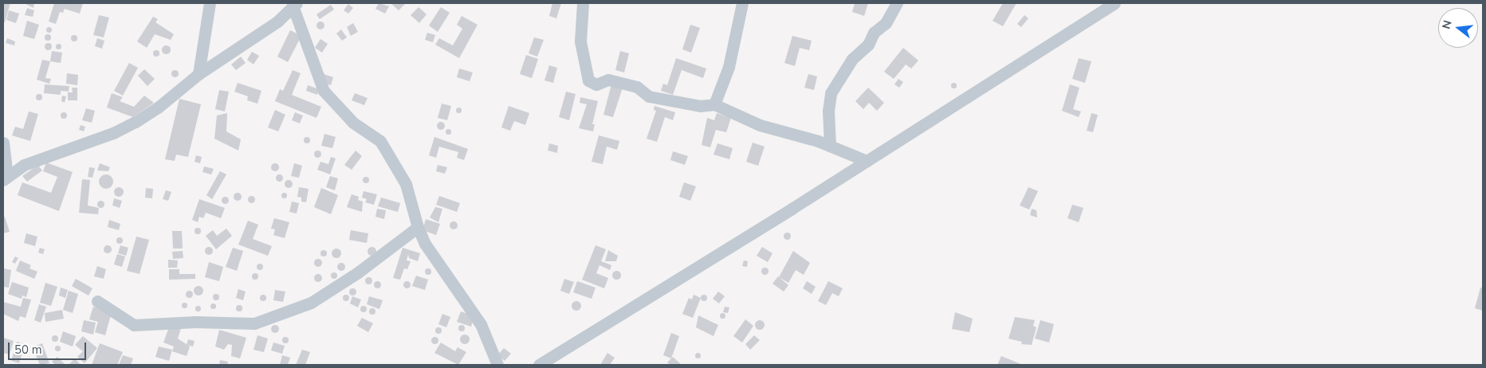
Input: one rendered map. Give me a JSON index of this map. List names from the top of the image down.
{
  "scale_bar": "50 m",
  "north": "left"
}
